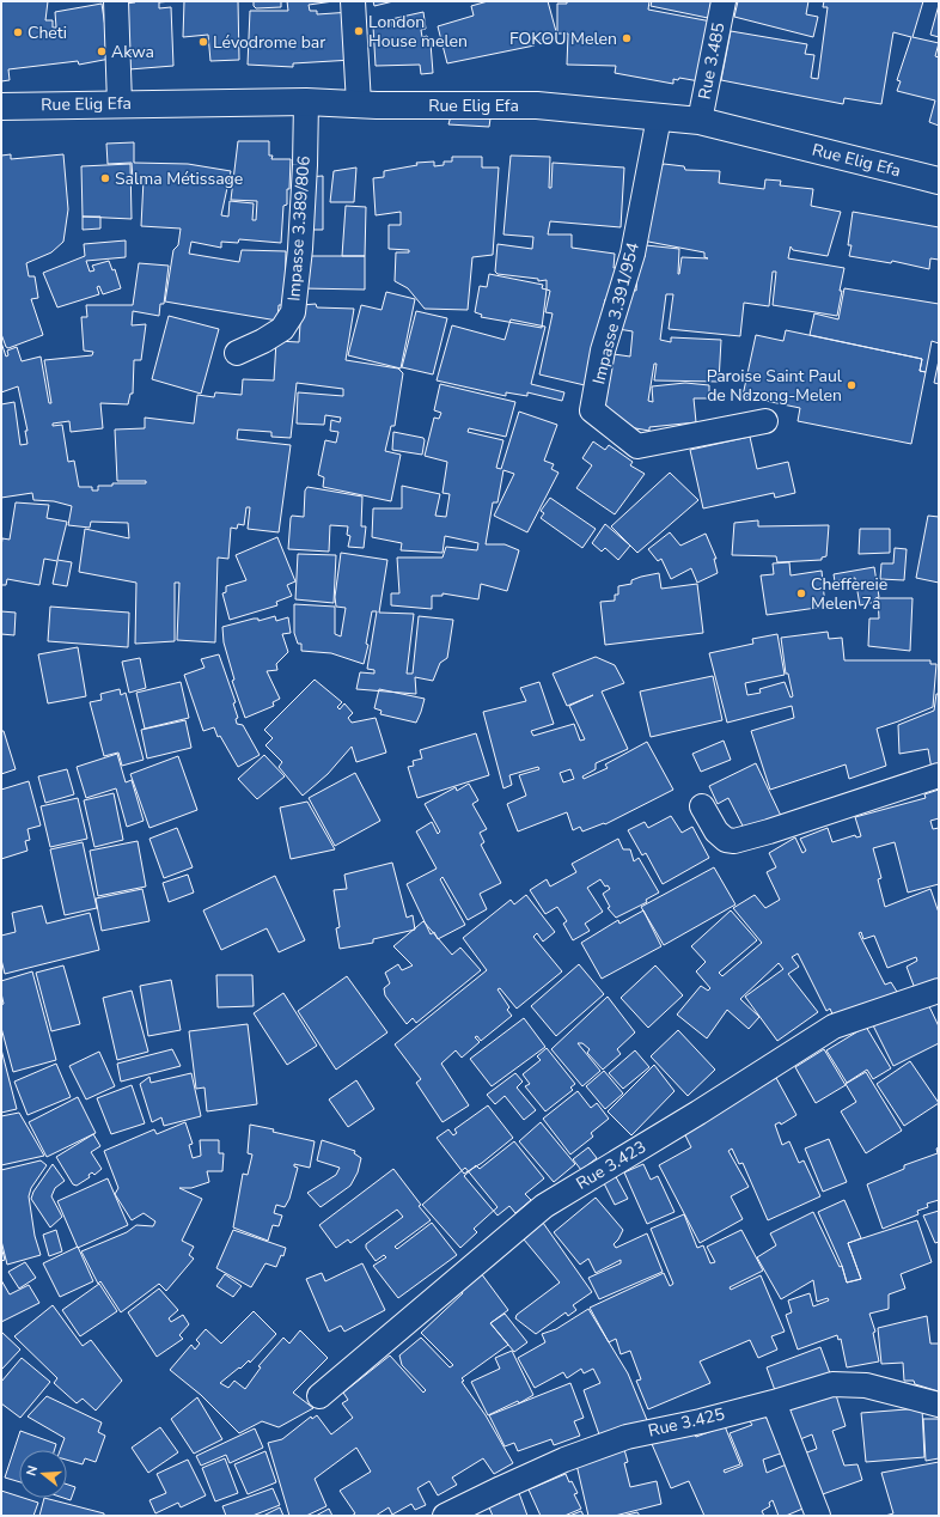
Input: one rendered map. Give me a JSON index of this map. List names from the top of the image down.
{
  "streets": {
    "main road": ["Rue Elig Efa"],
    "street": [
      "Rue 3.485",
      "Impasse 3.389/806",
      "Impasse 3.391/954",
      "Rue 3.423",
      "Rue 3.425"
    ]
  },
  "crossings": [
    ["Rue 3.485", "Rue Elig Efa"],
    ["Rue Elig Efa", "Impasse 3.389/806"],
    ["Rue Elig Efa", "Impasse 3.391/954"]
  ],
  "places": [
    "London House melen",
    "Cheti",
    "FOKOU Melen",
    "Lévodrome bar",
    "Akwa",
    "Salma Métissage",
    "Paroise Saint Paul de Ndzong-Melen",
    "Cheffereie Melen 7a"
  ],
  "north": "left"
}
